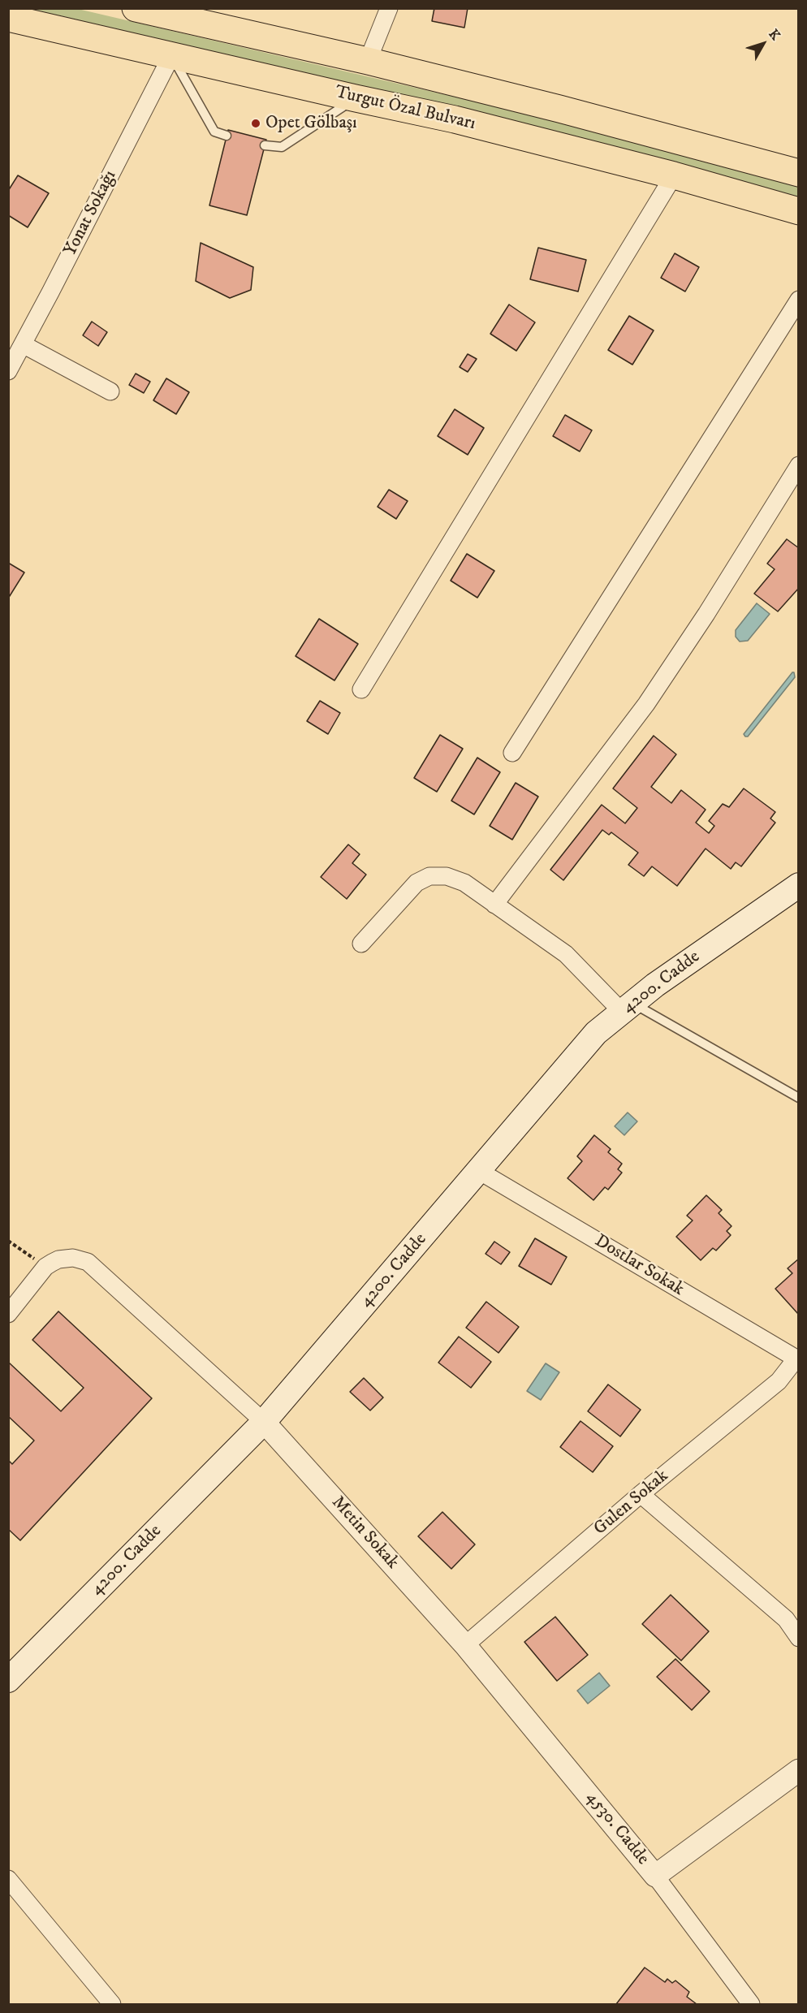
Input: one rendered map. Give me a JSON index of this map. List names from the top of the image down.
{
  "streets": {
    "main road": ["Turgut Özal Bulvarı", "4200. Cadde"],
    "street": [
      "Yonat Sokağı",
      "Dostlar Sokak",
      "Gulen Sokak",
      "Metin Sokak",
      "4530. Cadde"
    ]
  },
  "crossings": [
    ["Turgut Özal Bulvarı", "Yonat Sokağı"],
    ["4200. Cadde", "Dostlar Sokak"],
    ["4200. Cadde", "Metin Sokak"],
    ["Dostlar Sokak", "Gulen Sokak"],
    ["Gulen Sokak", "Metin Sokak"],
    ["Gulen Sokak", "4530. Cadde"],
    ["Metin Sokak", "4530. Cadde"]
  ],
  "places": ["Opet Gölbaşı"],
  "north": "top right"
}
